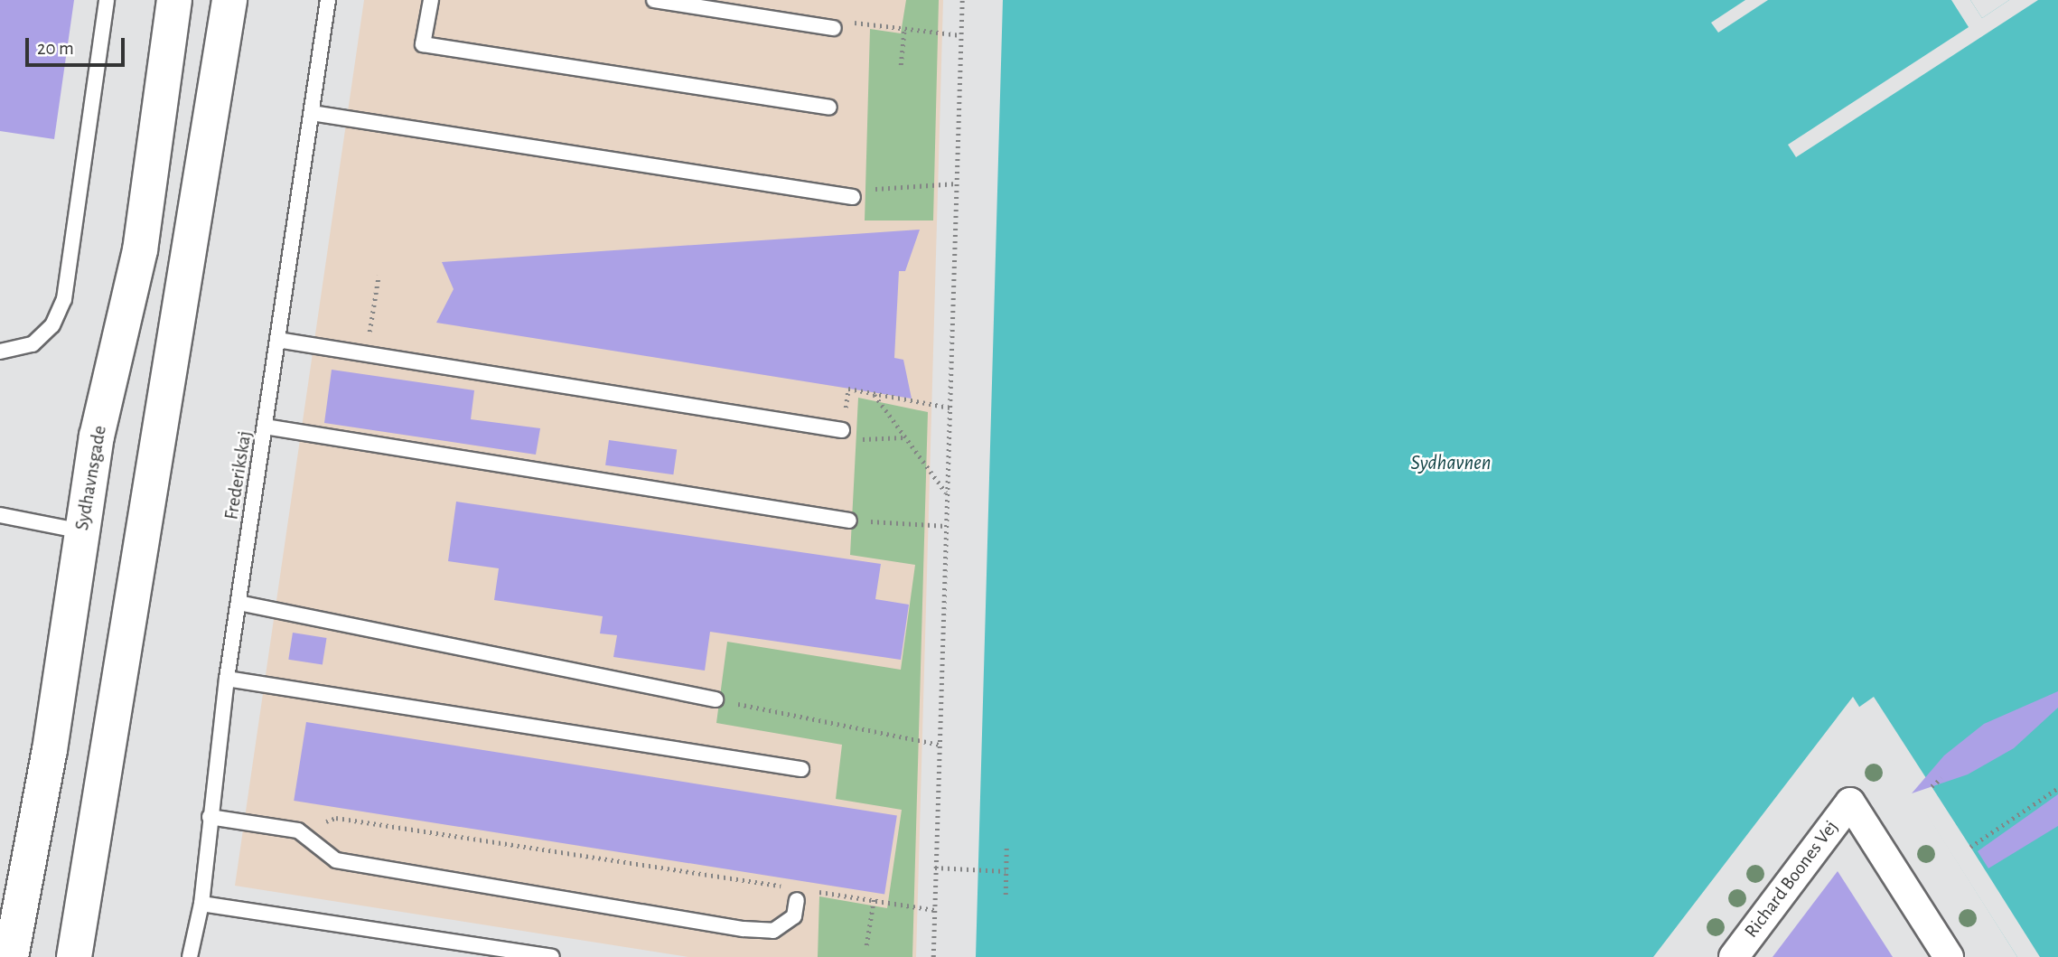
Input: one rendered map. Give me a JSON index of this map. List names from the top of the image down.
{
  "streets": {
    "street": ["Sydhavnsgade", "Richard Boones Vej"],
    "lane": ["Frederikskaj"]
  },
  "water": ["Sydhavnen"],
  "scale_bar": "20 m"
}
